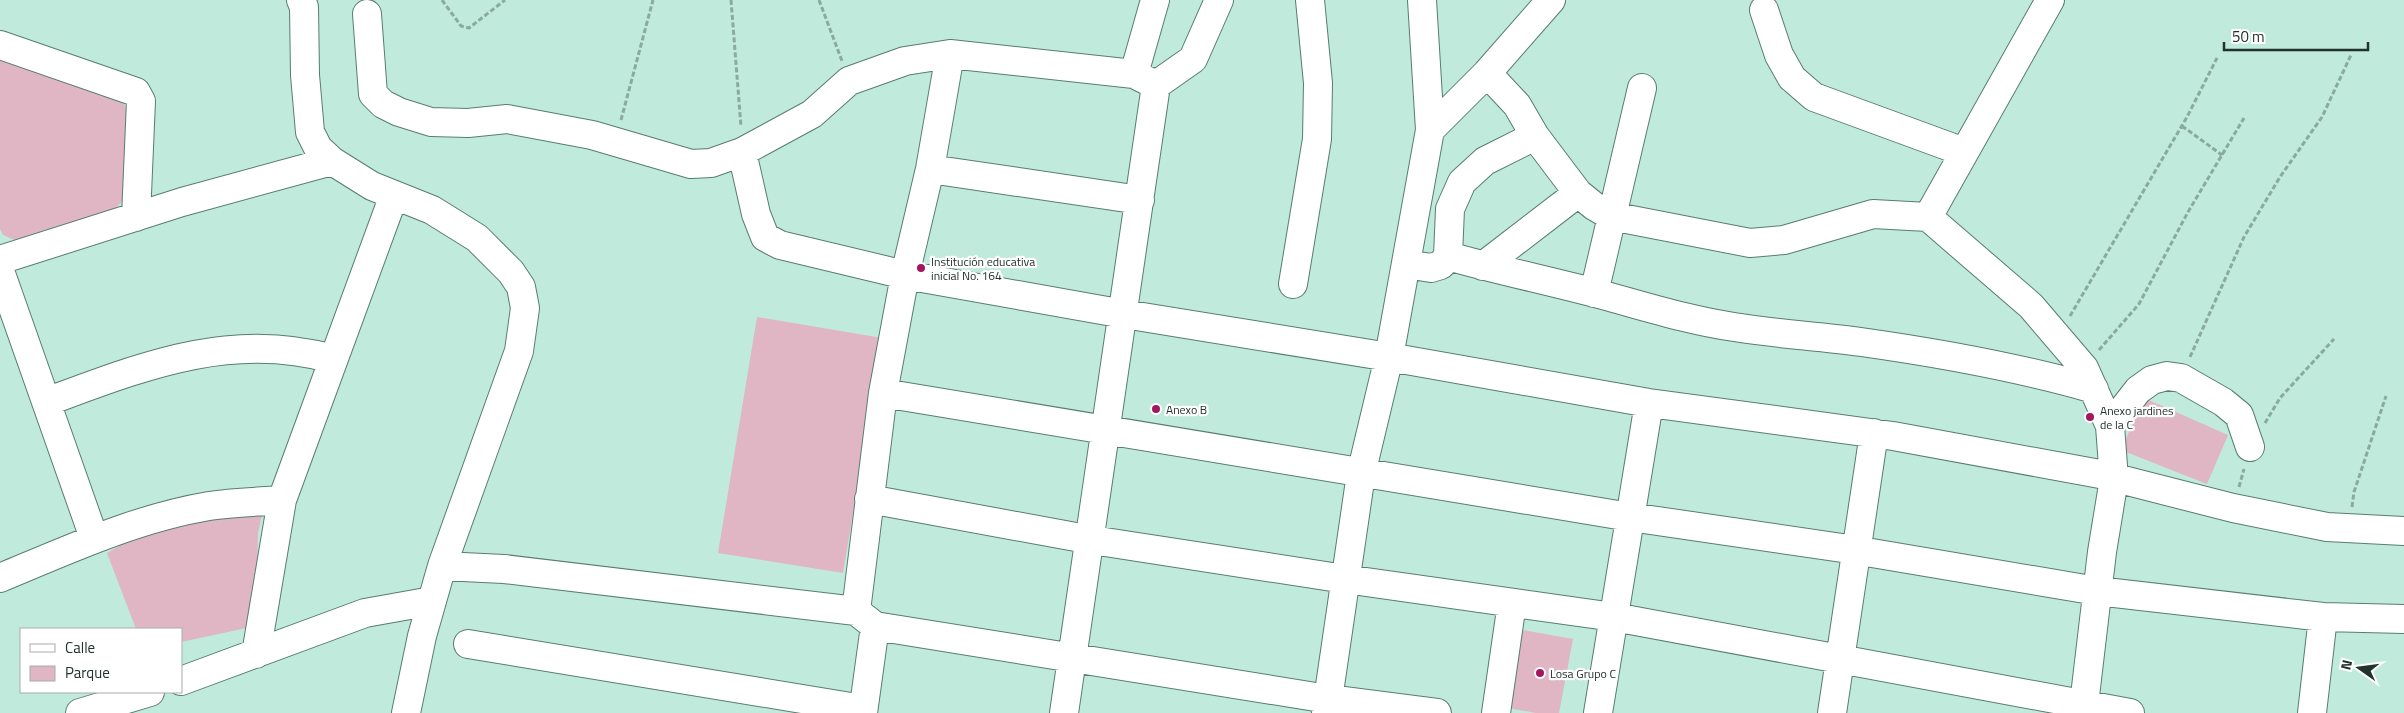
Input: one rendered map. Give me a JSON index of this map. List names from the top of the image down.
{
  "places": [
    "Institución educativa inicial No. 164",
    "Anexo B",
    "Anexo jardines de la C",
    "Losa Grupo C"
  ],
  "legend": ["Calle", "Parque"],
  "scale_bar": "50 m",
  "north": "left"
}
